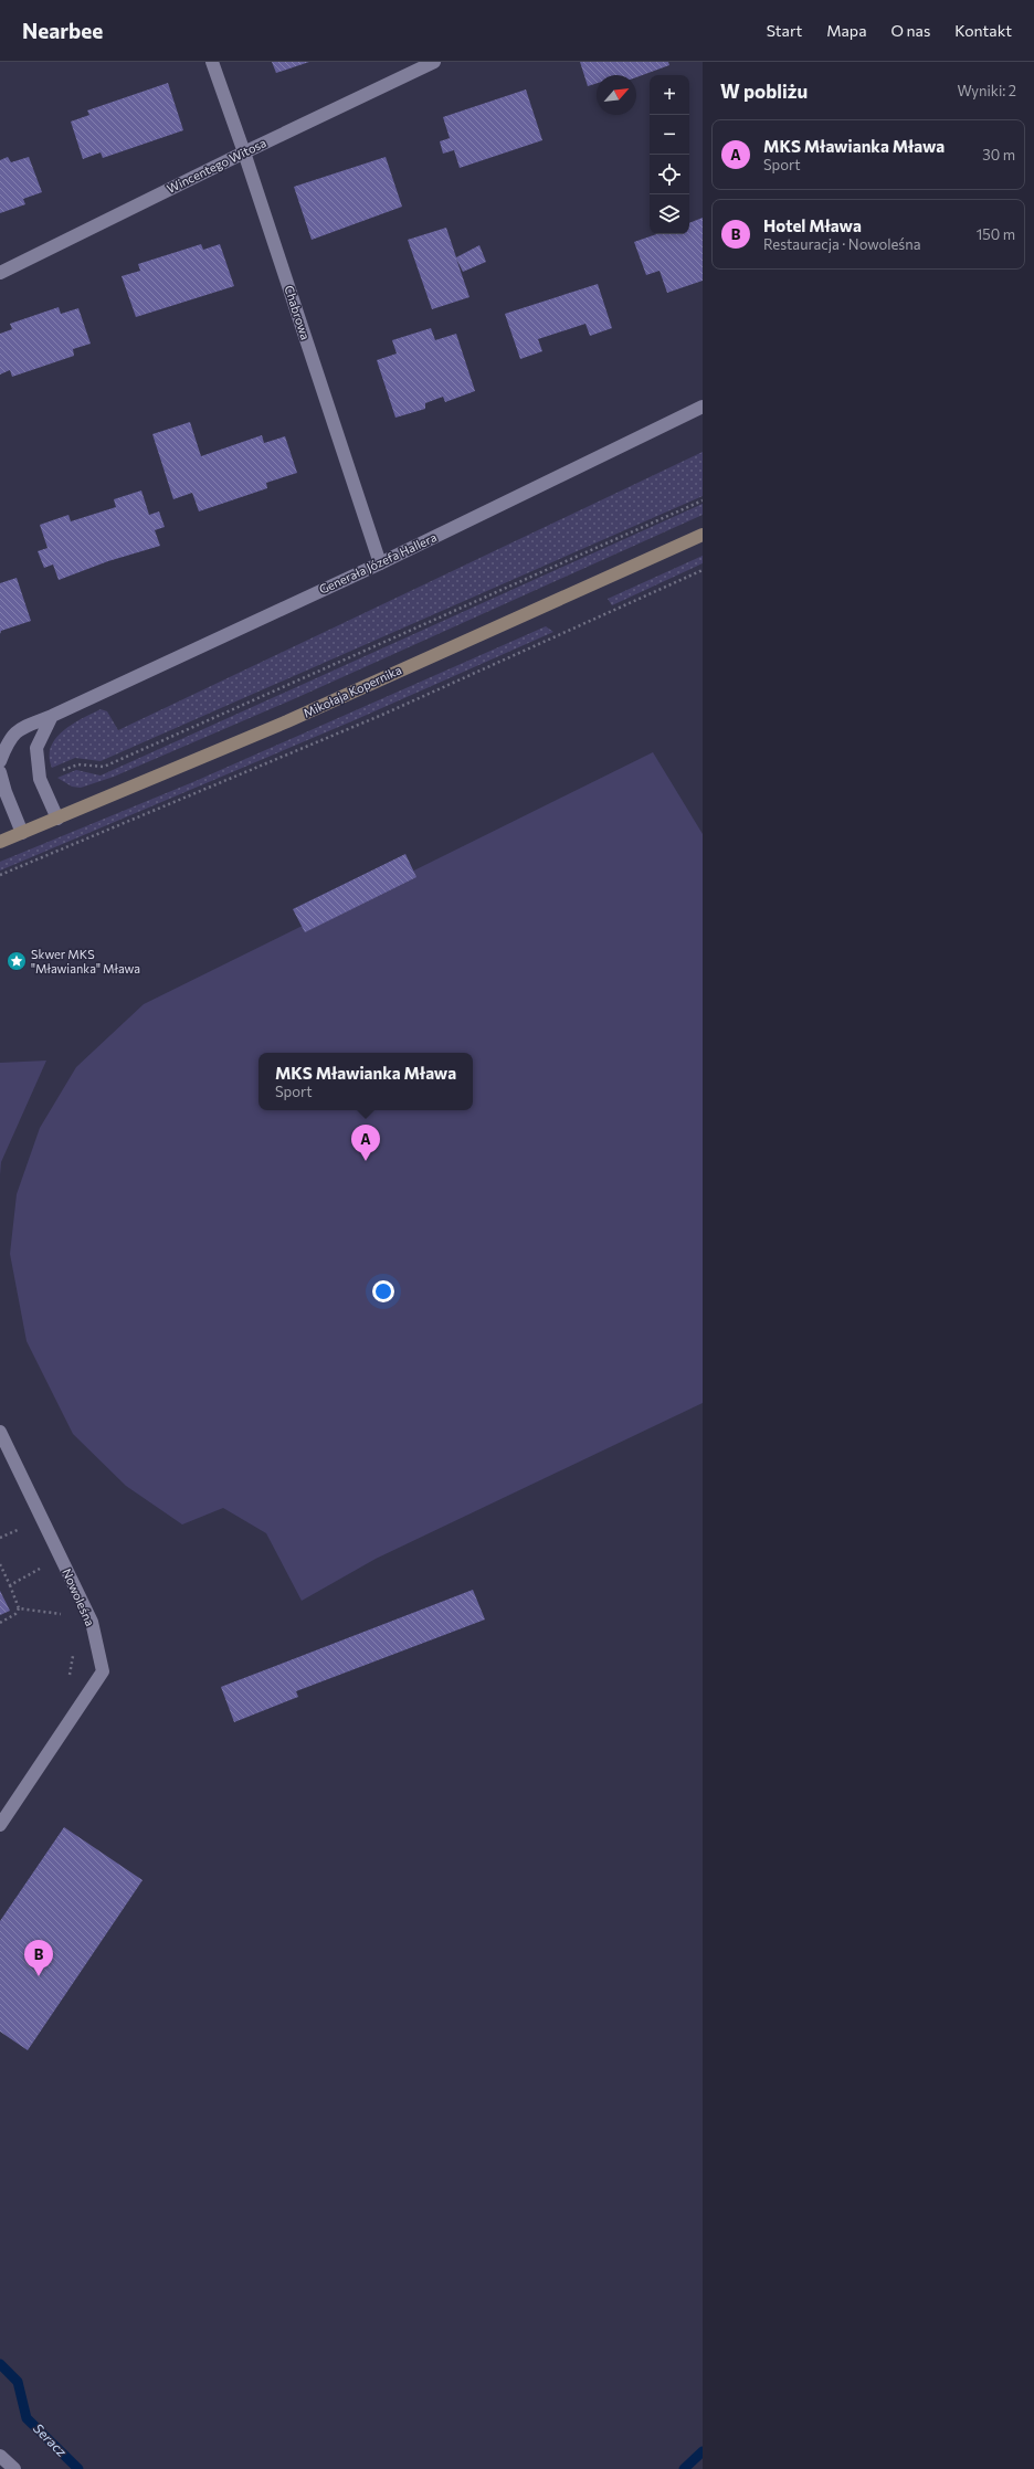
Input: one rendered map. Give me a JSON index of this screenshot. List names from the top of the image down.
{
  "streets": {
    "street": [
      "Wincentego Witosa",
      "Chabrowa",
      "Generała Józefa Hallera",
      "Mikołaja Kopernika",
      "Nowoleśna"
    ]
  },
  "crossings": [
    ["Wincentego Witosa", "Chabrowa"],
    ["Chabrowa", "Generała Józefa Hallera"]
  ],
  "water": ["Seracz"],
  "places": {
    "place": ["Skwer MKS \"Mławianka\" Mława"]
  },
  "north": "top right",
  "page": {
    "header": "Nearbee",
    "nav": [
      "Start",
      "Mapa",
      "O nas",
      "Kontakt"
    ],
    "heading": ["W pobliżu", "Wyniki: 2"],
    "map_buttons": ["+", "−"],
    "list": [
      {
        "mark": "A",
        "name": "MKS Mławianka Mława",
        "note": "Sport",
        "value": "30 m"
      },
      {
        "mark": "B",
        "name": "Hotel Mława",
        "note": "Restauracja · Nowoleśna",
        "value": "150 m"
      }
    ],
    "popup": ["MKS Mławianka Mława", "Sport"],
    "pins": ["A", "B"]
  }
}
